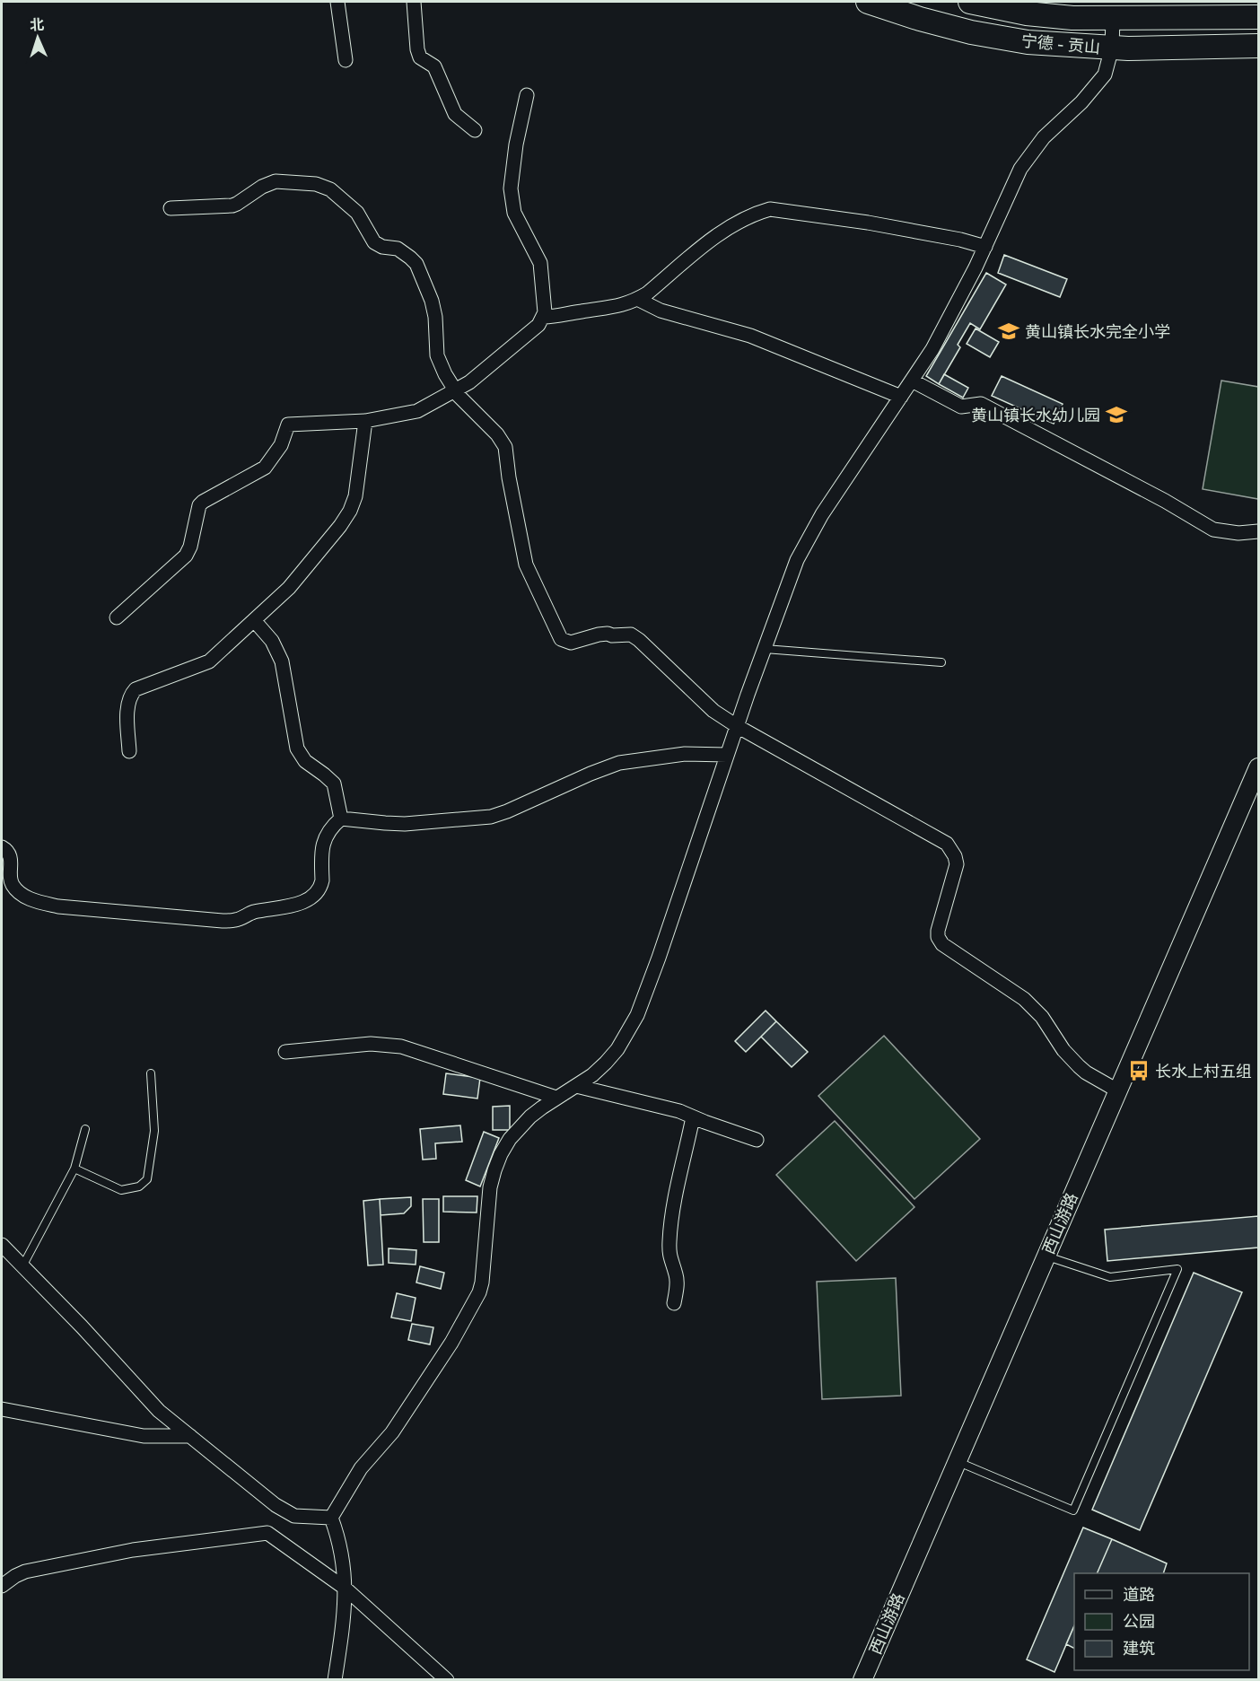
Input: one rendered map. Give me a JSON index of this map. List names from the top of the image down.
{
  "streets": {
    "highway": ["宁德 - 贡山"],
    "street": ["西山游路"]
  },
  "places": {
    "school or university": ["黄山镇长水完全小学", "黄山镇长水幼儿园"],
    "bus stop": ["长水上村五组"]
  },
  "legend": ["道路", "公园", "建筑"],
  "north": "top"
}
